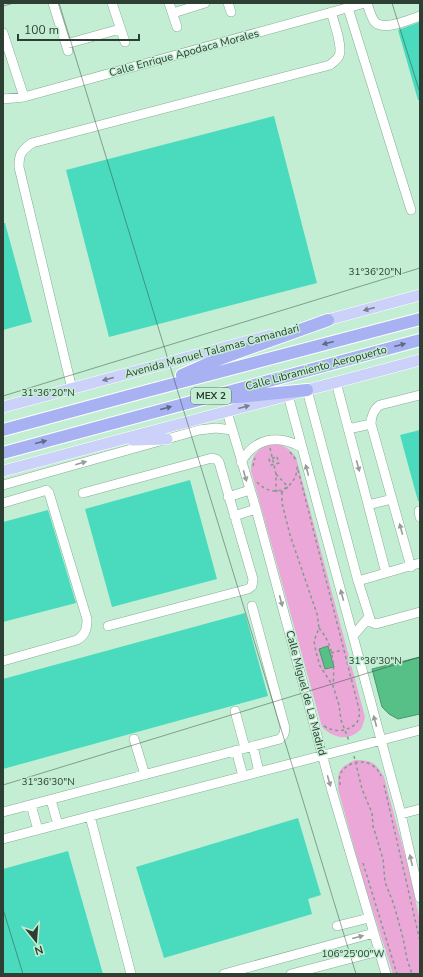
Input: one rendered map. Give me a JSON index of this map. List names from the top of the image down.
{
  "streets": {
    "highway": ["Calle Libramiento Aeropuerto", "MEX 2"],
    "main road": ["Avenida Manuel Talamas Camandari"],
    "street": ["Calle Enrique Apodaca Morales", "Calle Miguel de La Madrid"]
  },
  "scale_bar": "100 m",
  "north": "bottom",
  "coordinates": ["31°36'20\"N", "31°36'30\"N", "106°25'00\"W"]
}
